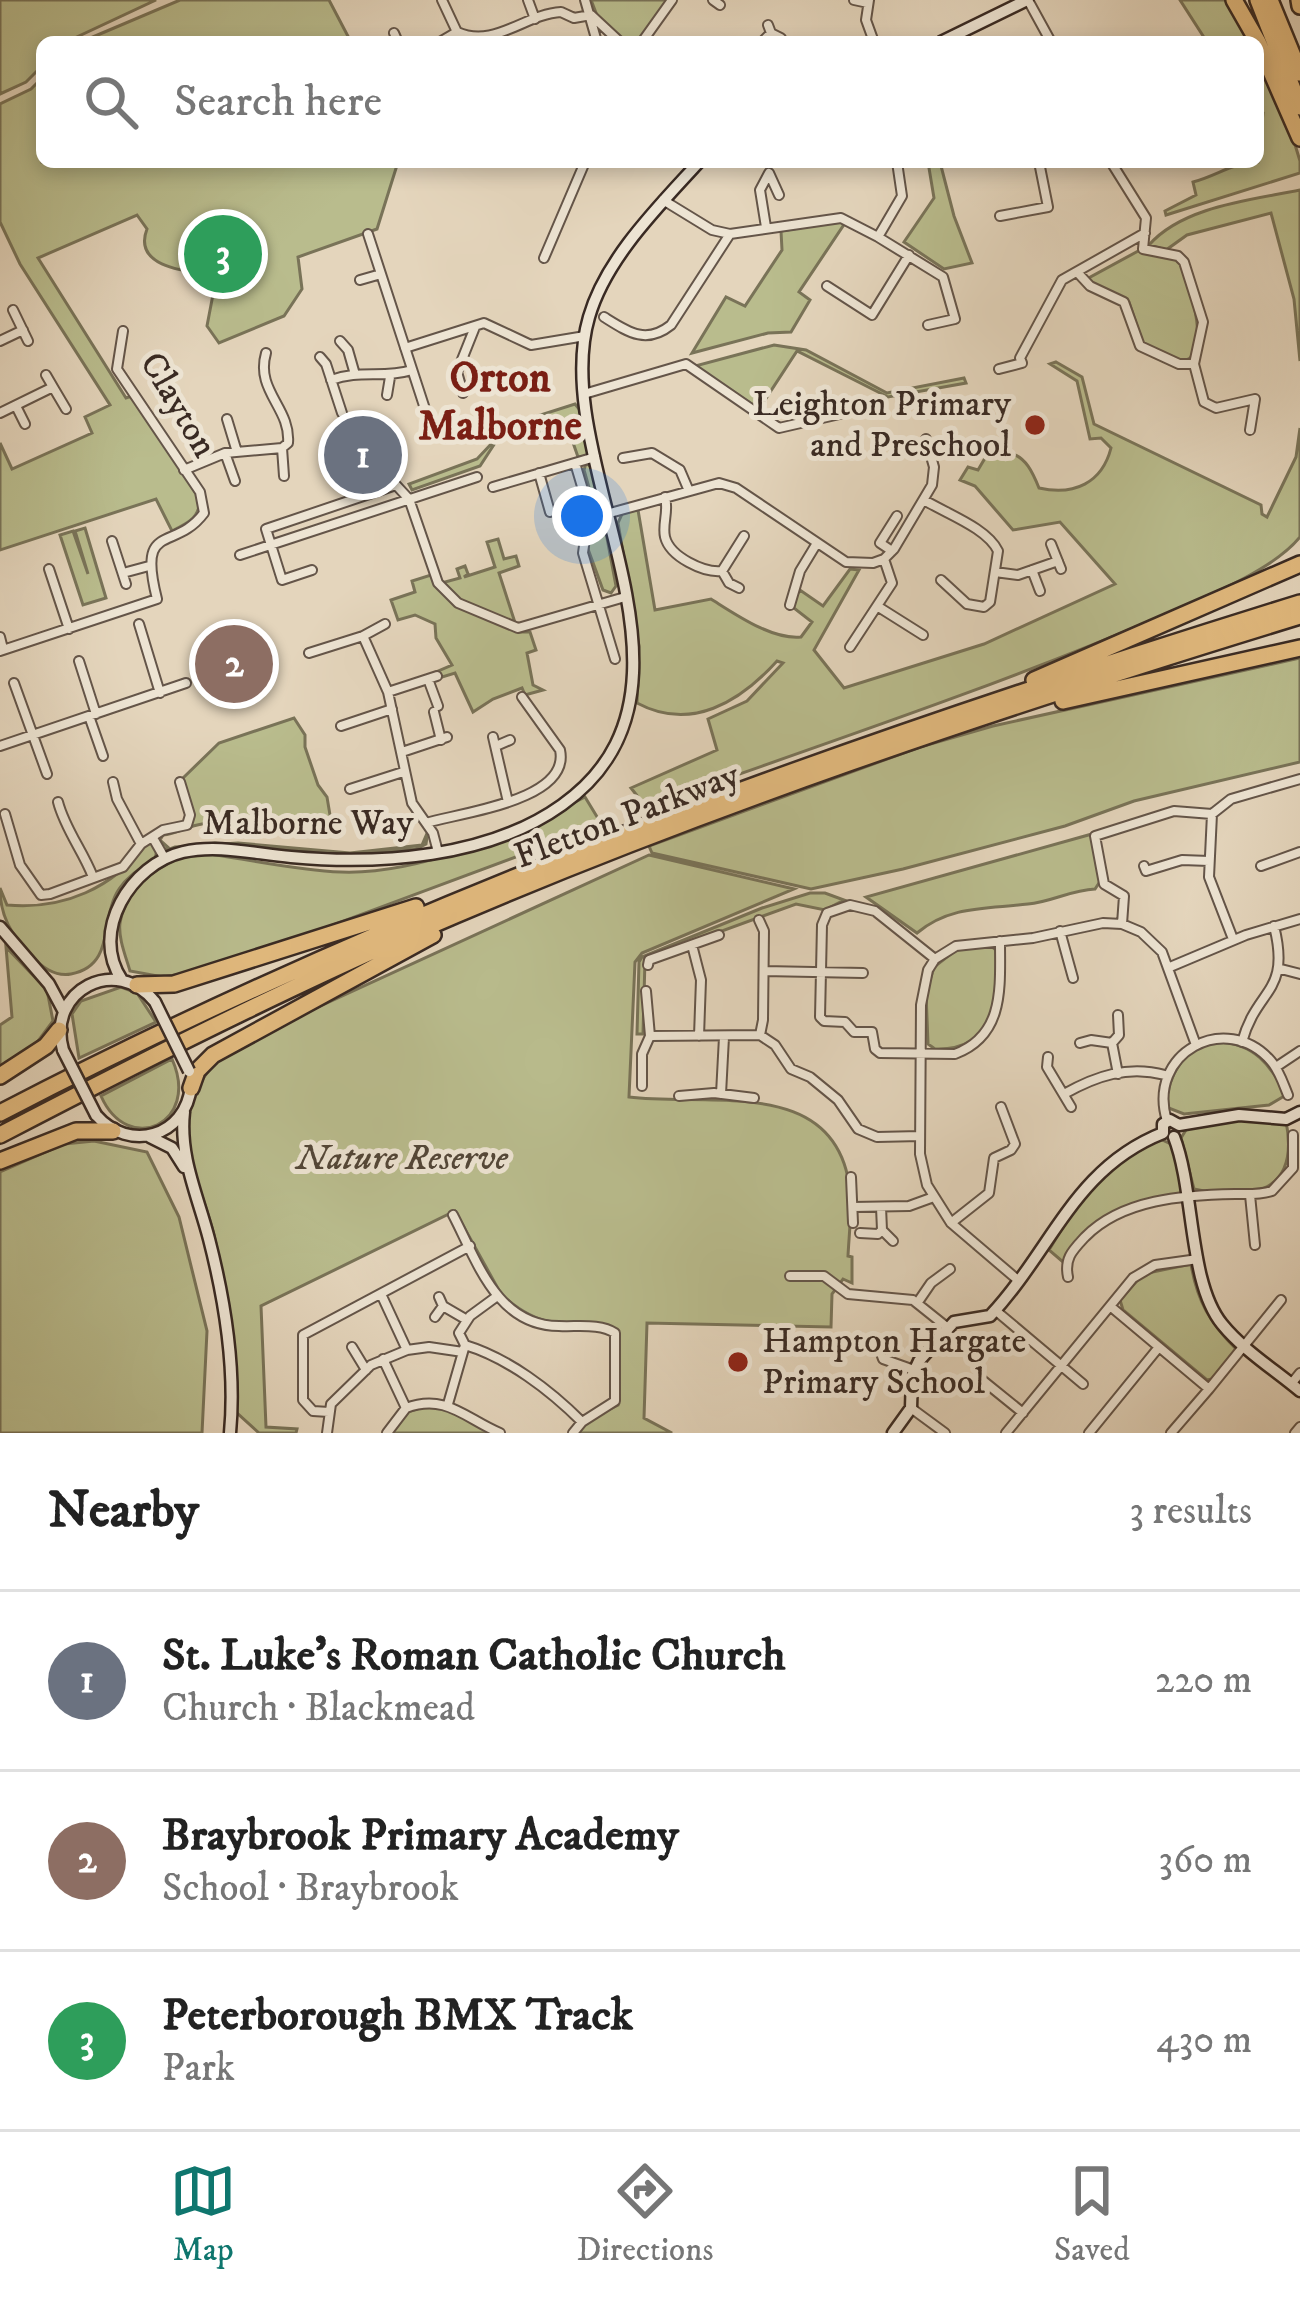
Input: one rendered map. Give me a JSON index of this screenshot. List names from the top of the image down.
{
  "streets": {
    "highway": ["Fletton Parkway"],
    "street": ["Clayton", "Malborne Way"]
  },
  "districts": ["Orton Malborne"],
  "parks": ["Nature Reserve"],
  "places": ["Leighton Primary and Preschool", "Hampton Hargate Primary School"],
  "page": {
    "search": "Search here",
    "pins": ["3", "1", "2"],
    "heading": ["Nearby", "3 results"],
    "list": [
      {
        "mark": "1",
        "name": "St. Luke's Roman Catholic Church",
        "note": "Church · Blackmead",
        "value": "220 m"
      },
      {
        "mark": "2",
        "name": "Braybrook Primary Academy",
        "note": "School · Braybrook",
        "value": "360 m"
      },
      {
        "mark": "3",
        "name": "Peterborough BMX Track",
        "note": "Park",
        "value": "430 m"
      }
    ],
    "nav": ["Map", "Directions", "Saved"]
  }
}
